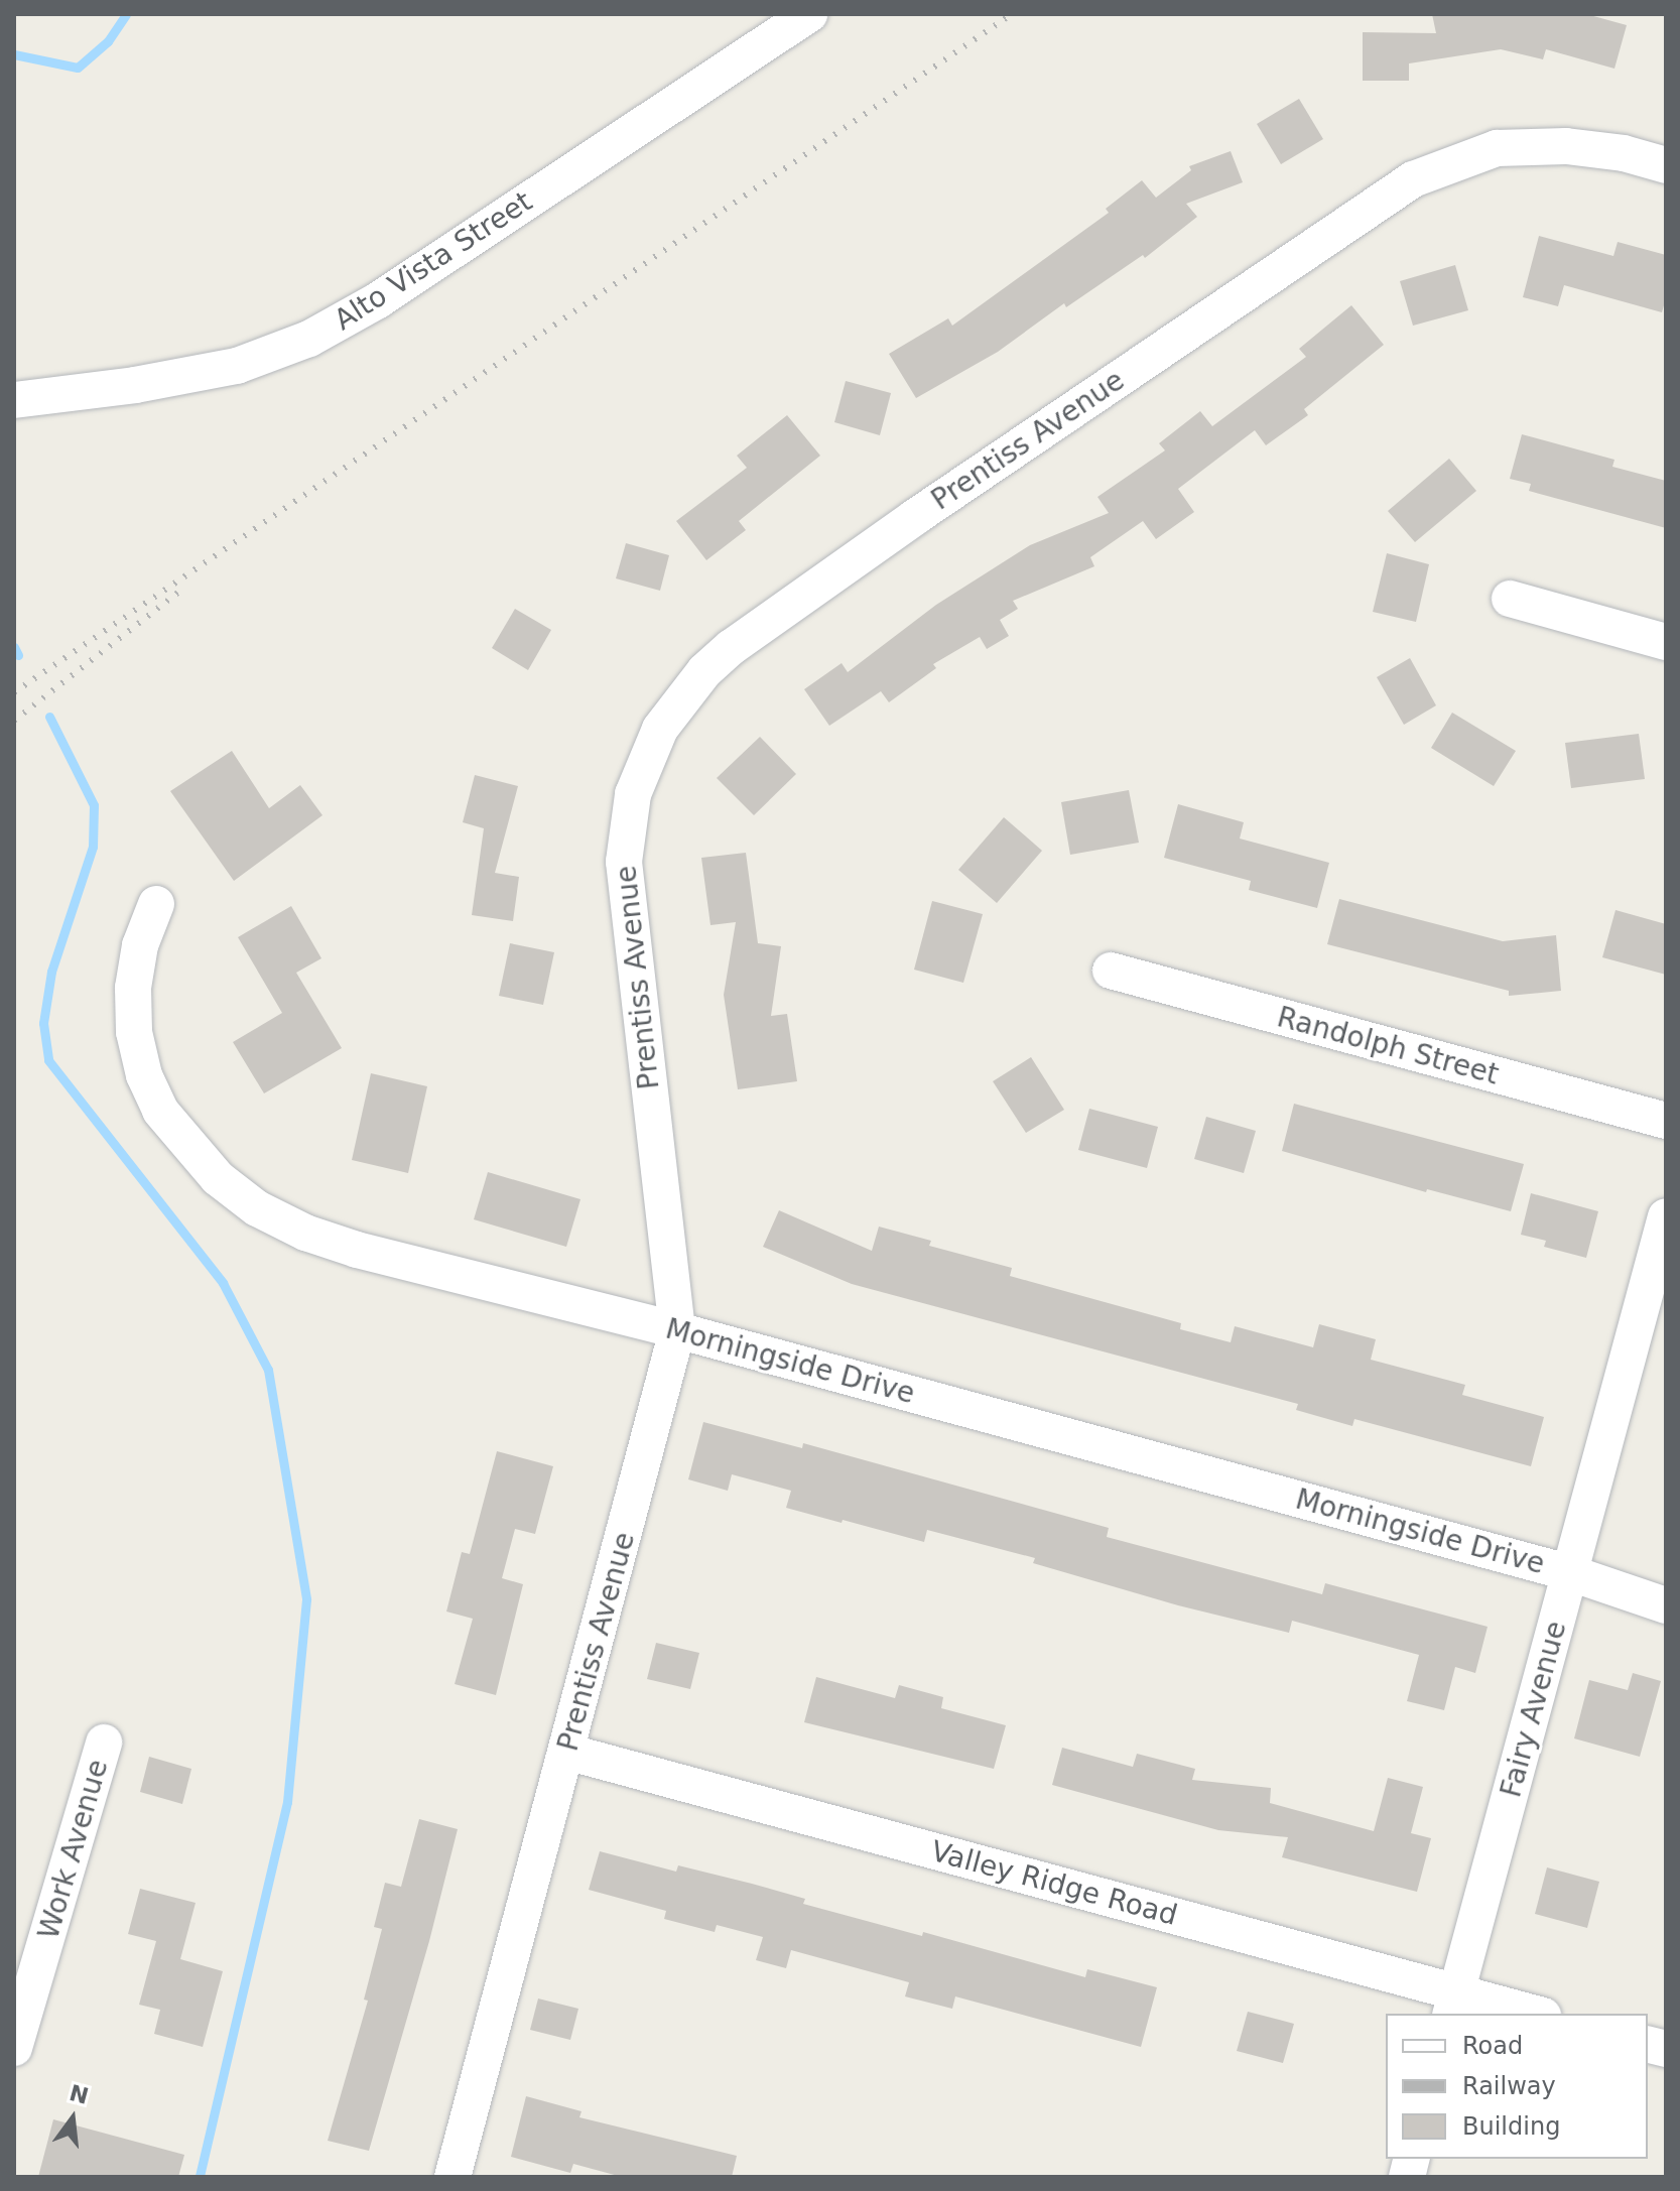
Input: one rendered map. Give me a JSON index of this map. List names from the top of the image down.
{
  "streets": {
    "street": [
      "Alto Vista Street",
      "Prentiss Avenue",
      "Randolph Street",
      "Morningside Drive",
      "Fairy Avenue",
      "Work Avenue",
      "Valley Ridge Road"
    ]
  },
  "crossings": [
    ["Prentiss Avenue", "Morningside Drive"],
    ["Prentiss Avenue", "Valley Ridge Road"],
    ["Morningside Drive", "Fairy Avenue"],
    ["Fairy Avenue", "Valley Ridge Road"]
  ],
  "legend": ["Road", "Railway", "Building"],
  "north": "top"
}
